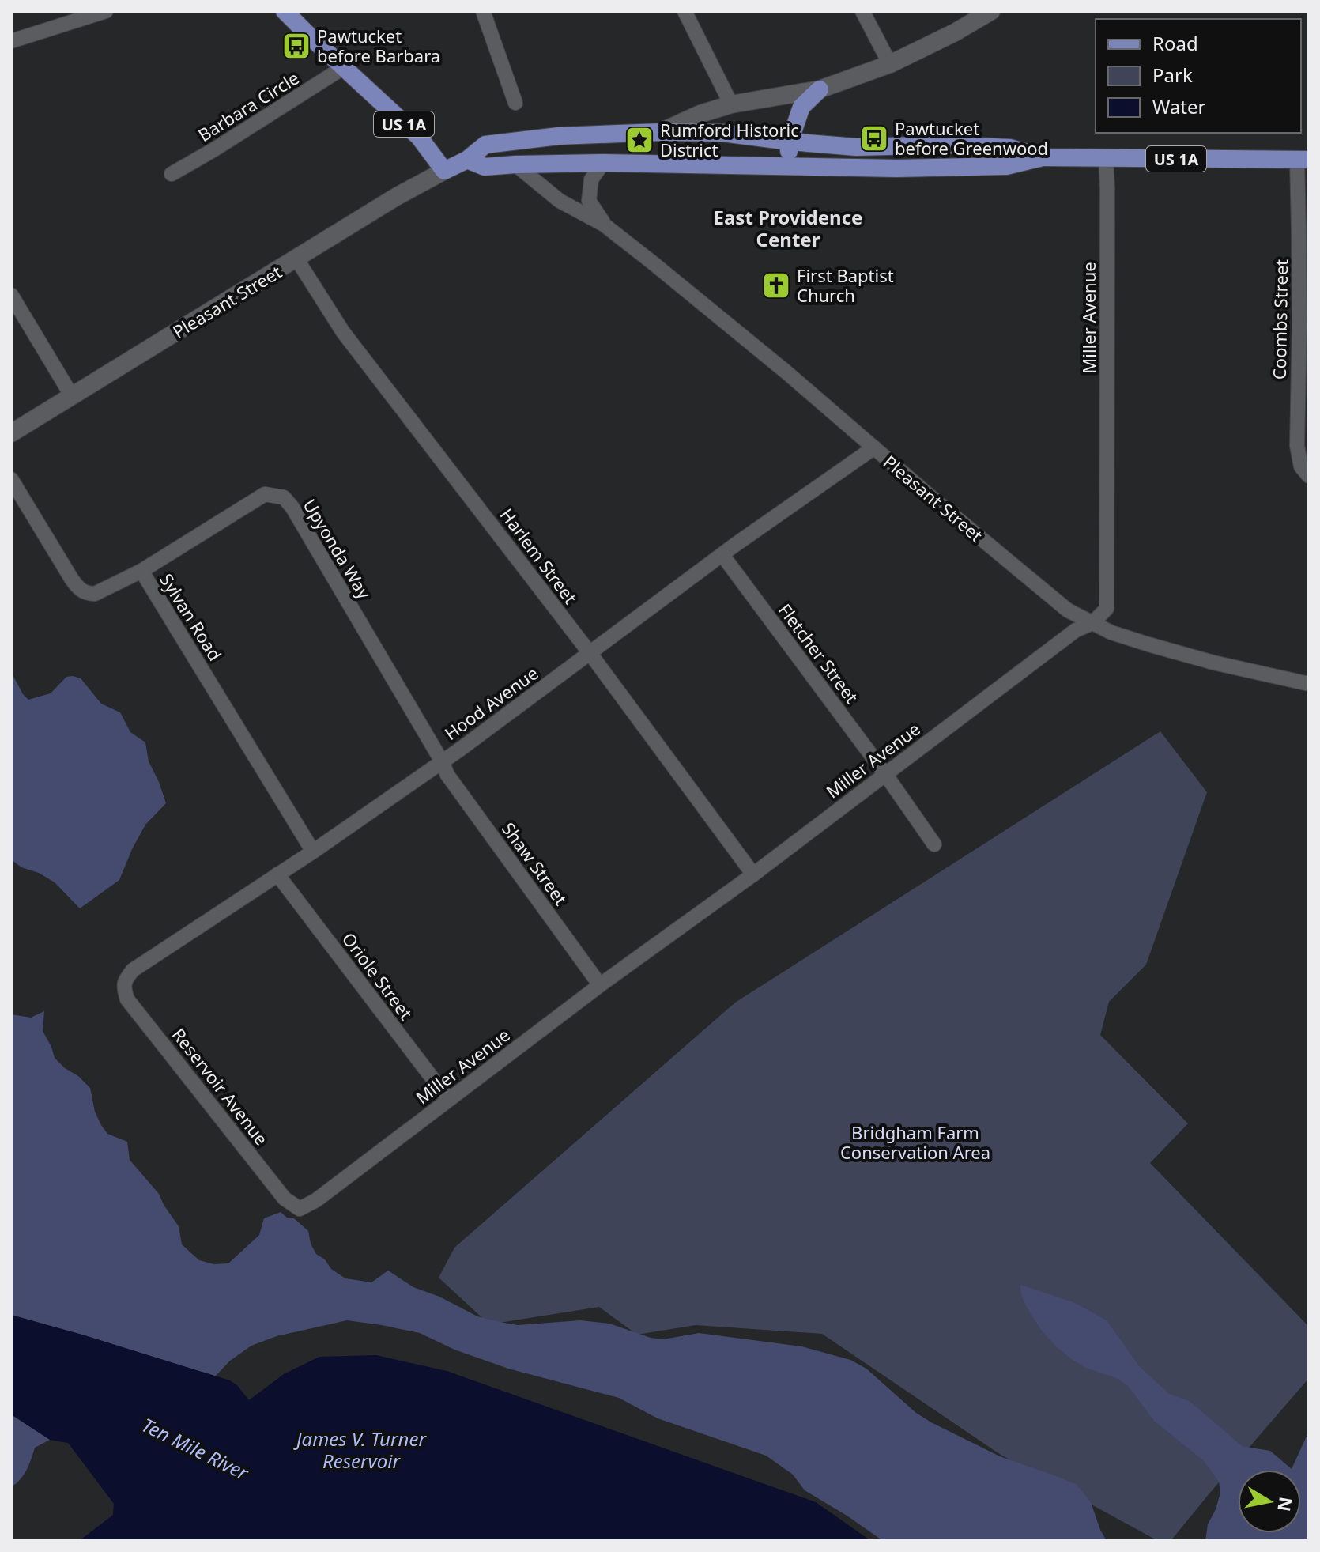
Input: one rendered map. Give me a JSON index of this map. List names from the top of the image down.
{
  "streets": {
    "main road": ["US 1A", "Pleasant Street"],
    "street": [
      "Barbara Circle",
      "Miller Avenue",
      "Coombs Street",
      "Upyonda Way",
      "Harlem Street",
      "Sylvan Road",
      "Fletcher Street",
      "Hood Avenue",
      "Shaw Street",
      "Oriole Street",
      "Reservoir Avenue"
    ]
  },
  "crossings": [
    ["Barbara Circle", "US 1A"],
    ["US 1A", "Pleasant Street"],
    ["US 1A", "Miller Avenue"],
    ["US 1A", "Coombs Street"],
    ["Pleasant Street", "Miller Avenue"],
    ["Pleasant Street", "Harlem Street"],
    ["Pleasant Street", "Hood Avenue"],
    ["Miller Avenue", "Harlem Street"],
    ["Miller Avenue", "Fletcher Street"],
    ["Miller Avenue", "Shaw Street"],
    ["Miller Avenue", "Oriole Street"],
    ["Miller Avenue", "Reservoir Avenue"],
    ["Upyonda Way", "Sylvan Road"],
    ["Upyonda Way", "Hood Avenue"],
    ["Upyonda Way", "Shaw Street"],
    ["Harlem Street", "Hood Avenue"],
    ["Sylvan Road", "Hood Avenue"],
    ["Fletcher Street", "Hood Avenue"],
    ["Hood Avenue", "Shaw Street"],
    ["Hood Avenue", "Oriole Street"],
    ["Hood Avenue", "Reservoir Avenue"]
  ],
  "districts": ["East Providence Center"],
  "water": ["James V. Turner Reservoir", "Ten Mile River"],
  "parks": ["Bridgham Farm Conservation Area"],
  "places": {
    "bus stop": ["Pawtucket before Barbara", "Pawtucket before Greenwood"],
    "place": ["Rumford Historic District"],
    "church": ["First Baptist Church"]
  },
  "legend": ["Road", "Park", "Water"],
  "north": "right"
}
